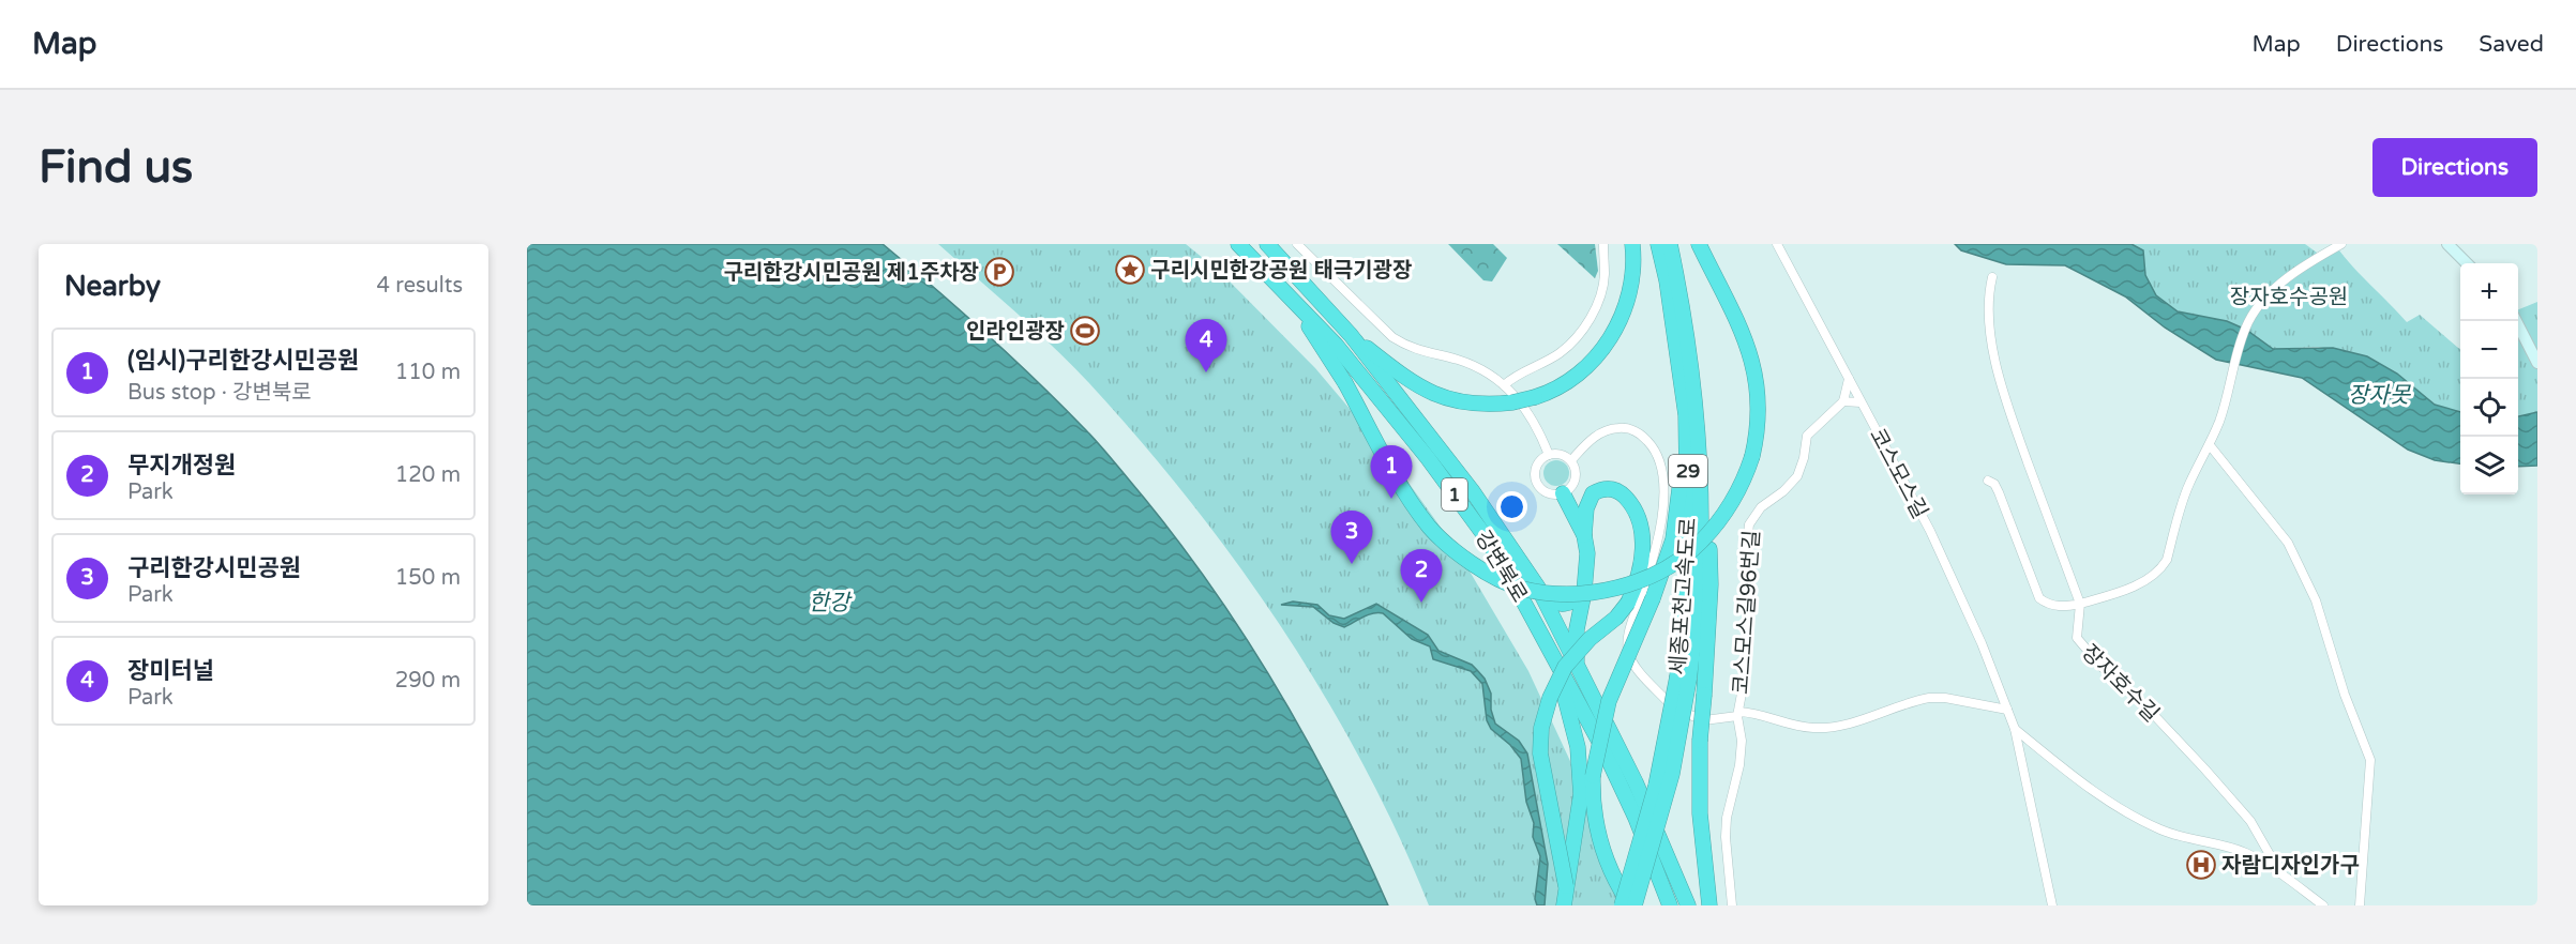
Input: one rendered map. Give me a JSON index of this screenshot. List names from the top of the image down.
{
  "streets": {
    "highway": [
      "29",
      "1",
      "강변북로",
      "세종포천고속도로"
    ],
    "street": ["코스모스길", "코스모스길96번길", "장자호수길"]
  },
  "water": ["장자못", "한강"],
  "parks": ["장자호수공원"],
  "places": {
    "place": ["구리시민한강공원 태극기광장"],
    "parking": ["구리한강시민공원 제1주차장"],
    "sports": ["인라인광장"],
    "hospital": ["자람디자인가구"]
  },
  "page": {
    "header": "Map",
    "nav": ["Map", "Directions", "Saved"],
    "buttons": "Directions",
    "title": "Find us",
    "heading": ["Nearby", "4 results"],
    "map_buttons": ["+", "−"],
    "pins": [
      "4",
      "1",
      "3",
      "2"
    ],
    "list": [
      {
        "mark": "1",
        "name": "(임시)구리한강시민공원",
        "note": "Bus stop · 강변북로",
        "value": "110 m"
      },
      {
        "mark": "2",
        "name": "무지개정원",
        "note": "Park",
        "value": "120 m"
      },
      {
        "mark": "3",
        "name": "구리한강시민공원",
        "note": "Park",
        "value": "150 m"
      },
      {
        "mark": "4",
        "name": "장미터널",
        "note": "Park",
        "value": "290 m"
      }
    ]
  }
}
